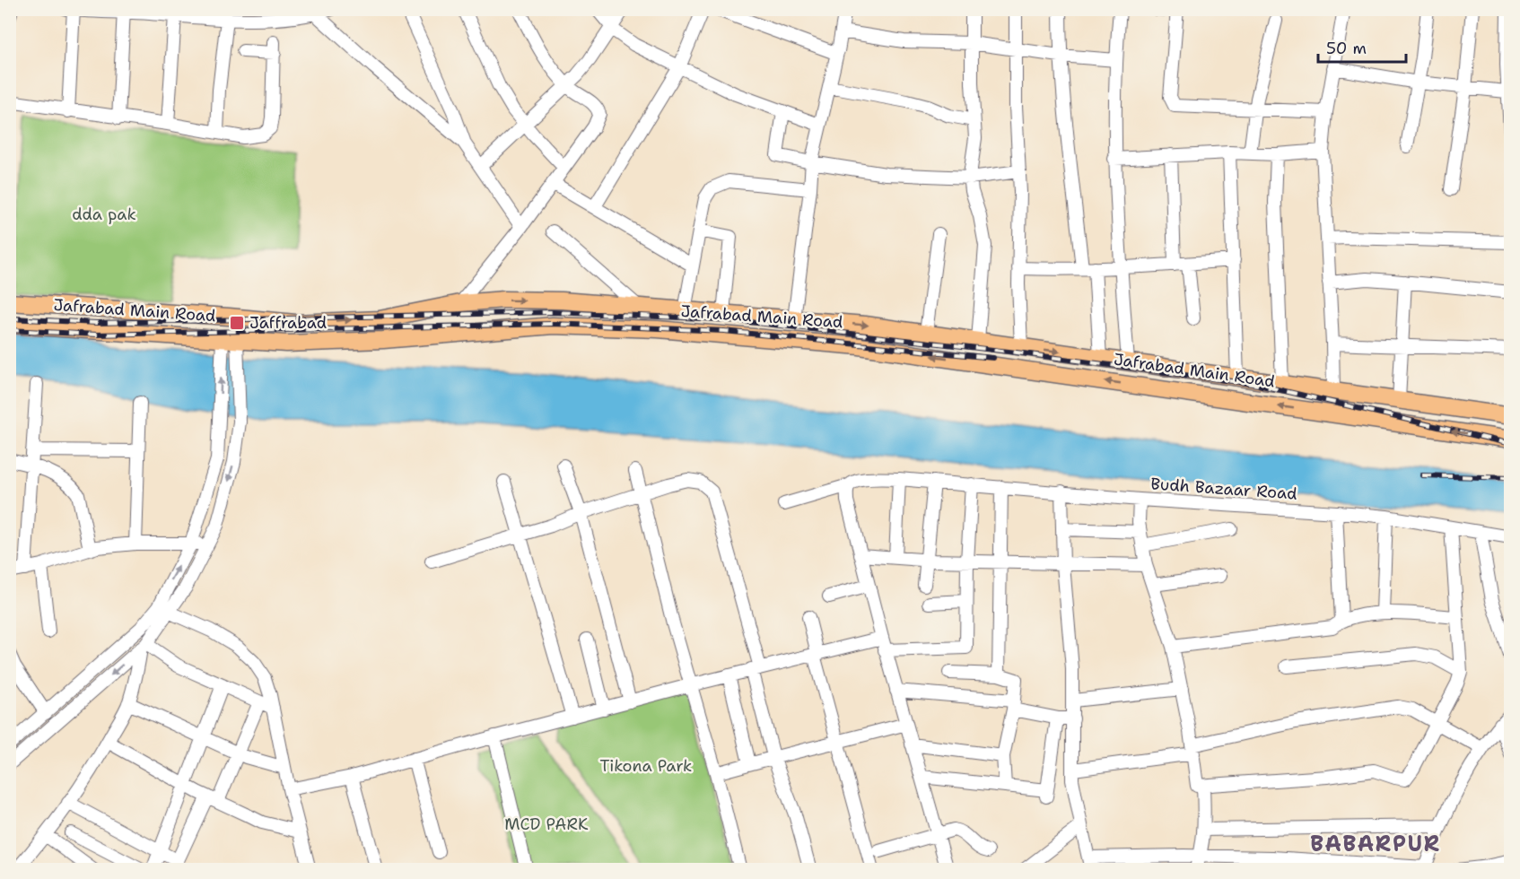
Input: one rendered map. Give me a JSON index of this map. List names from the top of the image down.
{
  "streets": {
    "main road": ["Jafrabad Main Road"],
    "street": ["Budh Bazaar Road"]
  },
  "districts": ["BABARPUR"],
  "parks": ["dda pak", "Tikona Park", "MCD PARK"],
  "places": {
    "transit": ["Jaffrabad"]
  },
  "scale_bar": "50 m"
}
